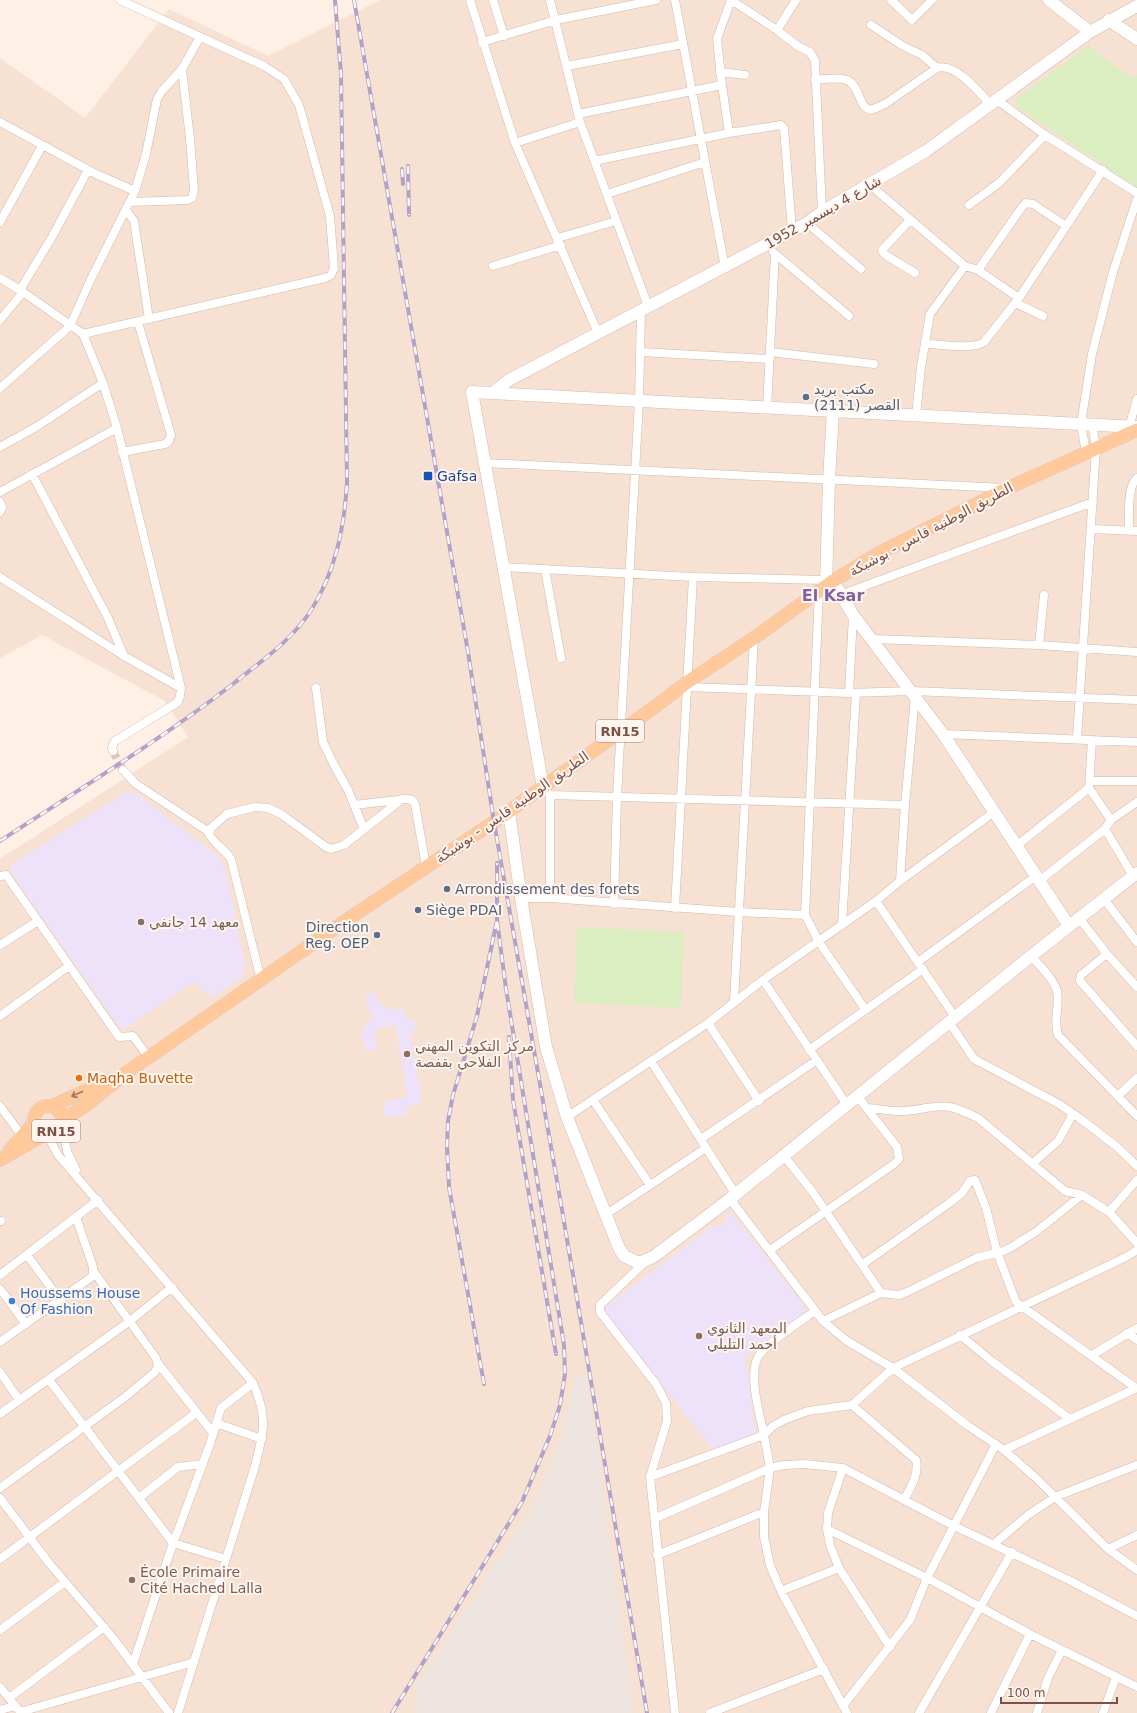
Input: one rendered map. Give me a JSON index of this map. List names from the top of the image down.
{
  "streets": {
    "main road": ["الطريق الوطنية قابس - بوشبكة", "RN15"],
    "street": ["شارع 4 ديسمبر 1952"]
  },
  "crossings": [
    ["الطريق الوطنية قابس - بوشبكة", "RN15"]
  ],
  "districts": ["El Ksar"],
  "places": {
    "other": [
      "مكتب بريد القصر (2111)",
      "Arrondissement des forets",
      "Siège PDAI",
      "معهد 14 جانفي",
      "Direction Reg. OEP",
      "مركز التكوين المهني الفلاحي بقفصة",
      "Maqha Buvette",
      "Houssems House Of Fashion",
      "المعهد الثانوي أحمد التليلي",
      "École Primaire Cité Hached Lalla"
    ],
    "transit": ["Gafsa"]
  },
  "scale_bar": "100 m"
}
